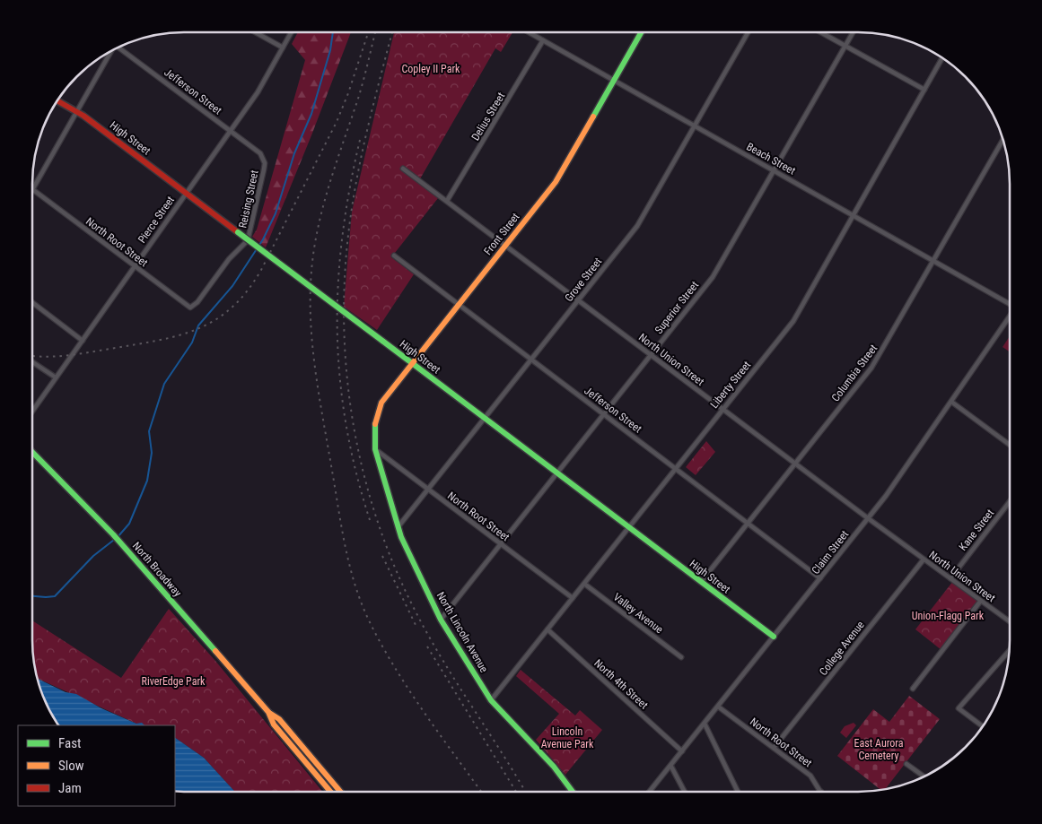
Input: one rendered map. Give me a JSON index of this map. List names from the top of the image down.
{
  "streets": {
    "street": [
      "Jefferson Street",
      "Delius Street",
      "High Street",
      "Beach Street",
      "Reising Street",
      "Pierce Street",
      "Front Street",
      "North Root Street",
      "Grove Street",
      "Superior Street",
      "North Union Street",
      "Columbia Street",
      "Liberty Street",
      "Kane Street",
      "Claim Street",
      "North Broadway",
      "Valley Avenue",
      "North Lincoln Avenue",
      "College Avenue",
      "North 4th Street"
    ]
  },
  "crossings": [
    ["Jefferson Street", "Reising Street"],
    ["Jefferson Street", "Pierce Street"],
    ["Jefferson Street", "Front Street"],
    ["Jefferson Street", "Grove Street"],
    ["Jefferson Street", "Superior Street"],
    ["Jefferson Street", "Columbia Street"],
    ["Jefferson Street", "Liberty Street"],
    ["Jefferson Street", "Claim Street"],
    ["Delius Street", "Beach Street"],
    ["Delius Street", "North Union Street"],
    ["High Street", "Pierce Street"],
    ["High Street", "Front Street"],
    ["High Street", "Grove Street"],
    ["High Street", "Superior Street"],
    ["High Street", "Columbia Street"],
    ["High Street", "Liberty Street"],
    ["High Street", "Claim Street"],
    ["Beach Street", "Front Street"],
    ["Beach Street", "Grove Street"],
    ["Beach Street", "Superior Street"],
    ["Beach Street", "Columbia Street"],
    ["Beach Street", "Liberty Street"],
    ["Reising Street", "North Root Street"],
    ["Pierce Street", "North Root Street"],
    ["Front Street", "North Root Street"],
    ["Front Street", "North Union Street"],
    ["Front Street", "North Lincoln Avenue"],
    ["North Root Street", "Grove Street"],
    ["North Root Street", "Superior Street"],
    ["North Root Street", "Liberty Street"],
    ["North Root Street", "Claim Street"],
    ["North Root Street", "North Lincoln Avenue"],
    ["North Root Street", "College Avenue"],
    ["Grove Street", "North Union Street"],
    ["Grove Street", "North Lincoln Avenue"],
    ["Superior Street", "North Union Street"],
    ["Superior Street", "North Lincoln Avenue"],
    ["North Union Street", "Columbia Street"],
    ["North Union Street", "Liberty Street"],
    ["North Union Street", "Kane Street"],
    ["North Union Street", "Claim Street"],
    ["North Union Street", "College Avenue"],
    ["Liberty Street", "Valley Avenue"],
    ["Liberty Street", "North Lincoln Avenue"],
    ["Liberty Street", "North 4th Street"],
    ["Claim Street", "North 4th Street"]
  ],
  "parks": [
    "Copley II Park",
    "Union-Flagg Park",
    "RiverEdge Park",
    "Lincoln Avenue Park",
    "East Aurora Cemetery"
  ],
  "legend": ["Fast", "Slow", "Jam"]
}
